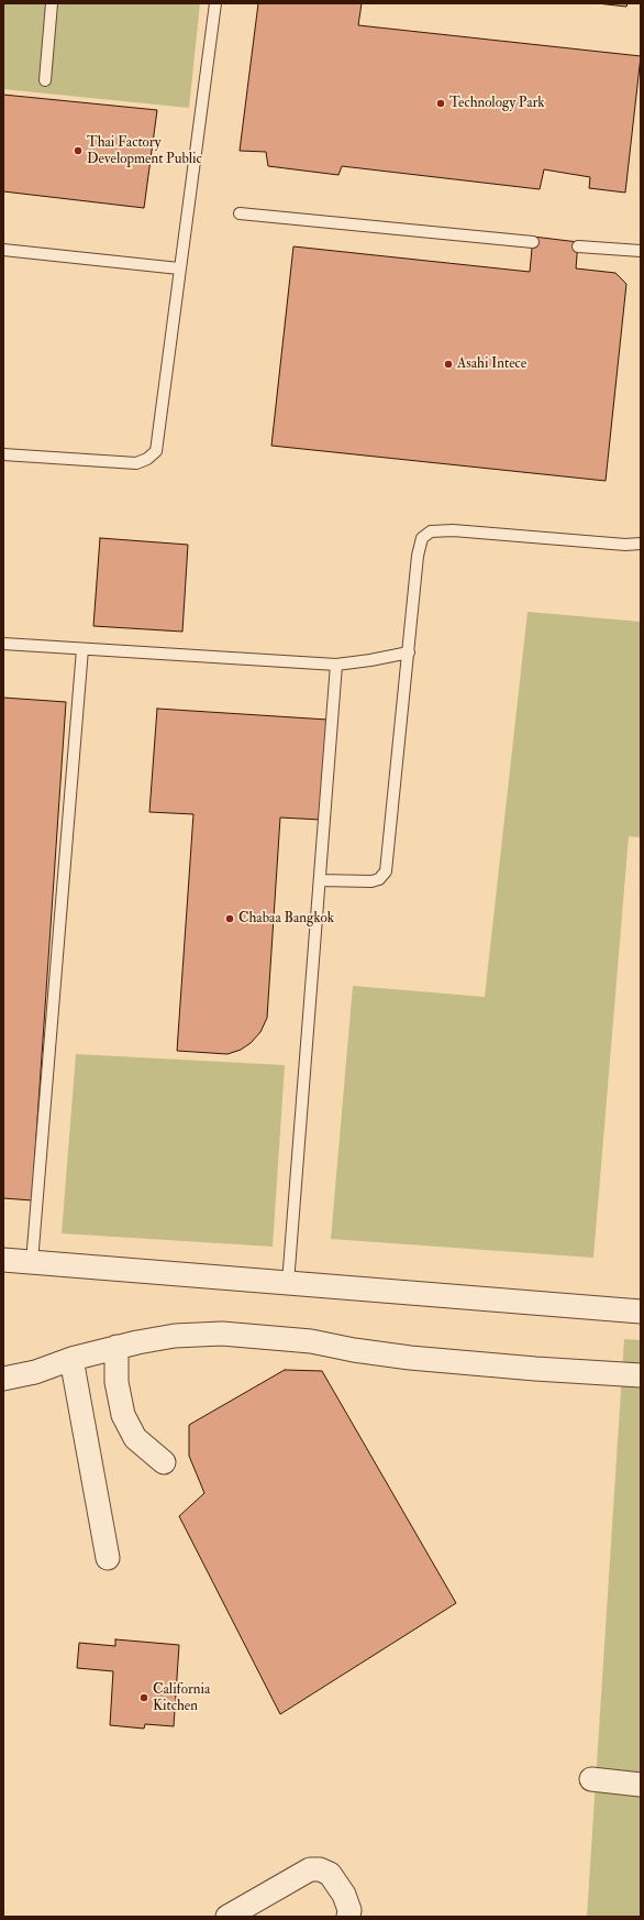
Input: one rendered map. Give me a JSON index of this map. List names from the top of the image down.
{
  "places": [
    "Technology Park",
    "Thai Factory Development Public",
    "Asahi Intece",
    "Chabaa Bangkok",
    "California Kitchen"
  ]
}
